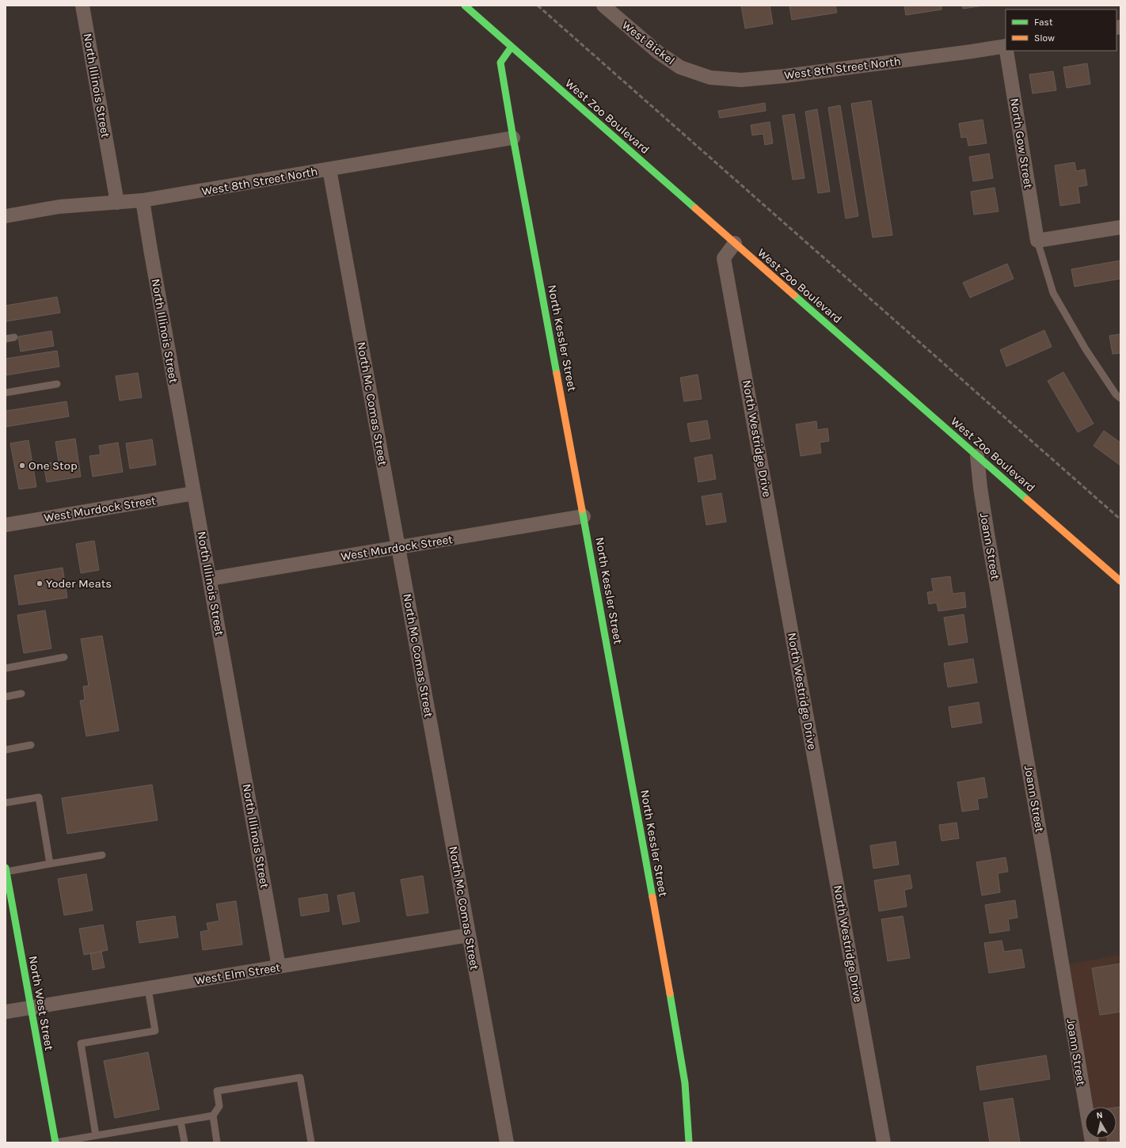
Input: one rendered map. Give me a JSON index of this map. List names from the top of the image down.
{
  "streets": {
    "main road": ["West Zoo Boulevard", "North Kessler Street", "North West Street"],
    "street": [
      "West Bickel",
      "West 8th Street North",
      "North Illinois Street",
      "North Gow Street",
      "North Mc Comas Street",
      "North Westridge Drive",
      "West Murdock Street",
      "Joann Street",
      "West Elm Street"
    ]
  },
  "crossings": [
    ["West Bickel", "West 8th Street North"],
    ["West 8th Street North", "North Illinois Street"],
    ["West 8th Street North", "North Kessler Street"],
    ["West 8th Street North", "North Mc Comas Street"],
    ["North Illinois Street", "West Murdock Street"],
    ["North Illinois Street", "West Elm Street"],
    ["West Zoo Boulevard", "North Kessler Street"],
    ["West Zoo Boulevard", "North Westridge Drive"],
    ["West Zoo Boulevard", "Joann Street"],
    ["North Kessler Street", "West Murdock Street"],
    ["North Mc Comas Street", "West Murdock Street"],
    ["North Mc Comas Street", "West Elm Street"],
    ["West Elm Street", "North West Street"]
  ],
  "places": ["One Stop", "Yoder Meats"],
  "legend": ["Fast", "Slow"],
  "north": "top"
}
